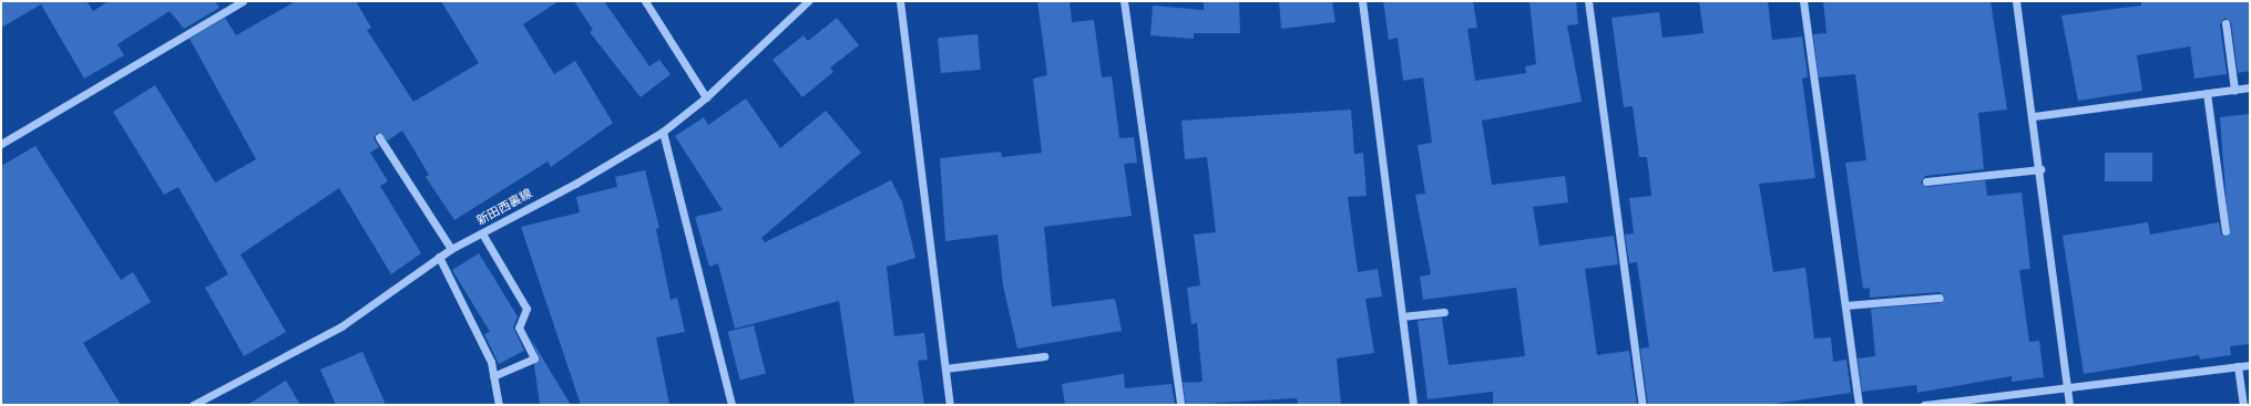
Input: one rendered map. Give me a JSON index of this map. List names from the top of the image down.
{
  "streets": {
    "street": ["新田西裏線"]
  }
}
